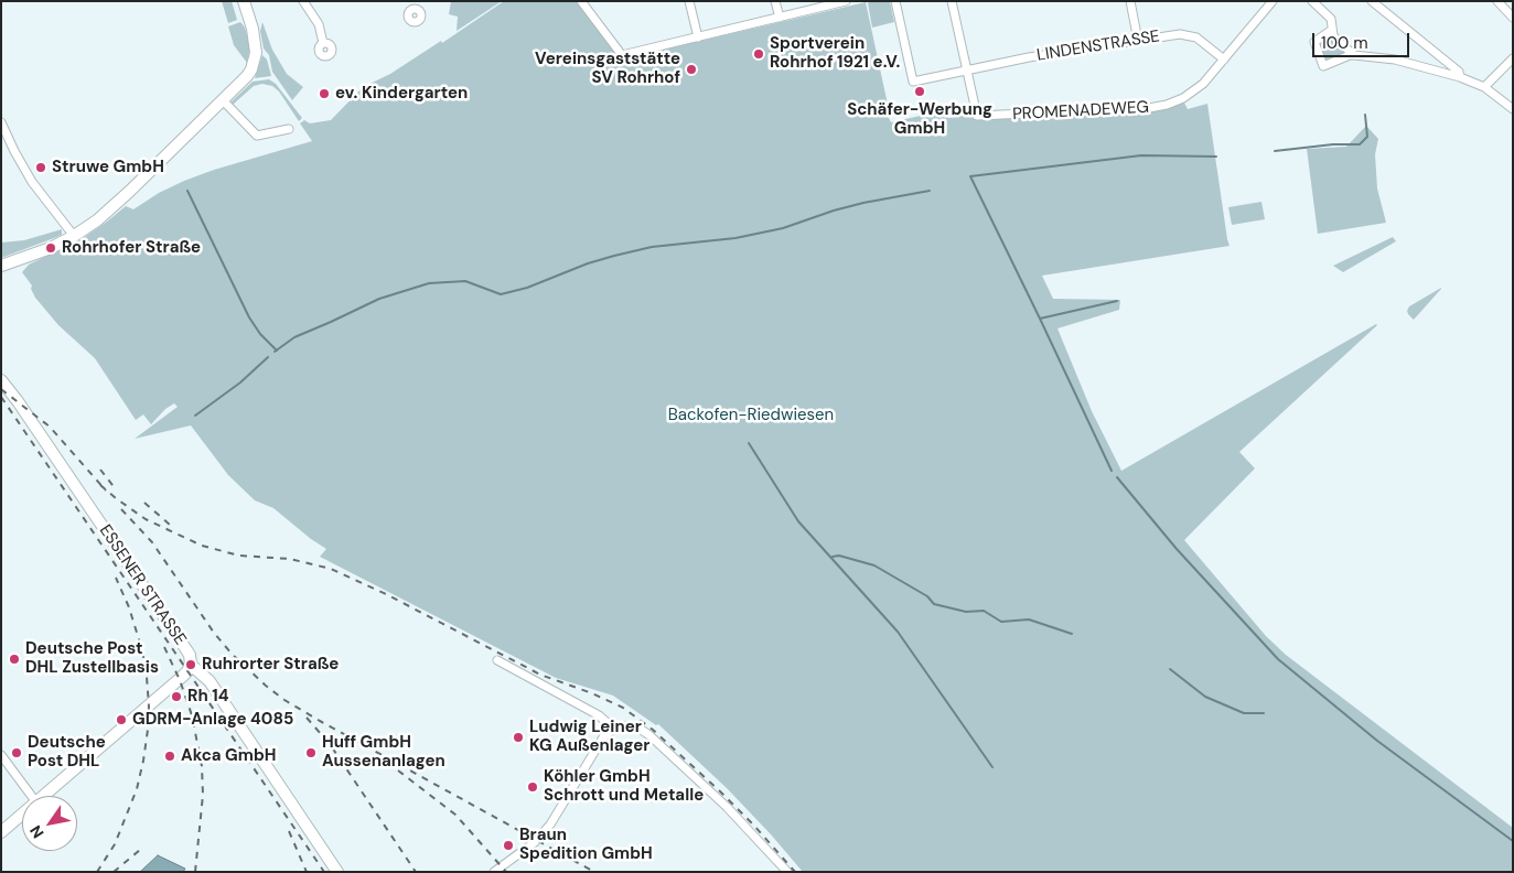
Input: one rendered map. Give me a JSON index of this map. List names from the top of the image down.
{
  "streets": {
    "street": ["LINDENSTRASSE", "PROMENADEWEG", "ESSENER STRASSE"]
  },
  "crossings": [
    ["LINDENSTRASSE", "PROMENADEWEG"]
  ],
  "parks": ["Backofen-Riedwiesen"],
  "places": [
    "Sportverein Rohrhof 1921 e.V.",
    "Vereinsgaststätte SV Rohrhof",
    "Schäfer-Werbung GmbH",
    "ev. Kindergarten",
    "Struwe GmbH",
    "Rohrhofer Straße",
    "Deutsche Post DHL Zustellbasis",
    "Ruhrorter Straße",
    "Rh 14",
    "GDRM-Anlage 4085",
    "Ludwig Leiner KG Außenlager",
    "Deutsche Post DHL",
    "Huff GmbH Aussenanlagen",
    "Akca GmbH",
    "Köhler GmbH Schrott und Metalle",
    "Braun Spedition GmbH"
  ],
  "scale_bar": "100 m",
  "north": "bottom left"
}
